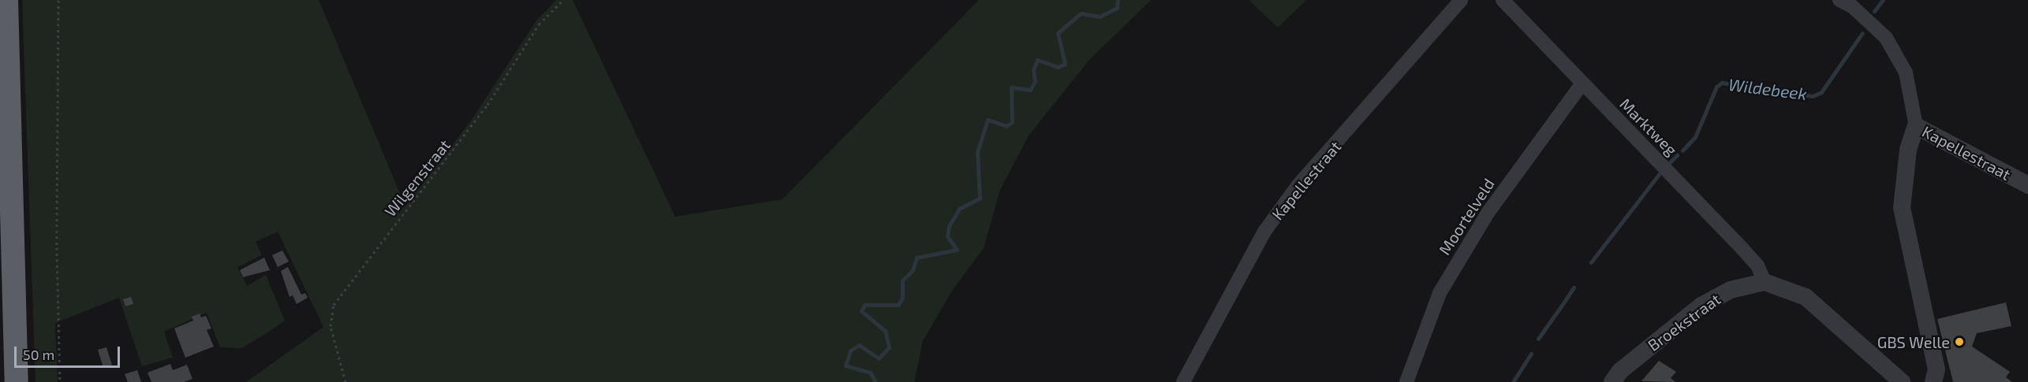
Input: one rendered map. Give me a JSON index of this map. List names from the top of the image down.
{
  "streets": {
    "street": [
      "Marktweg",
      "Kapellestraat",
      "Moortelveld",
      "Broekstraat"
    ],
    "path": ["Wilgenstraat"]
  },
  "crossings": [
    ["Marktweg", "Moortelveld"],
    ["Marktweg", "Broekstraat"]
  ],
  "water": ["Wildebeek"],
  "places": ["GBS Welle"],
  "scale_bar": "50 m"
}
